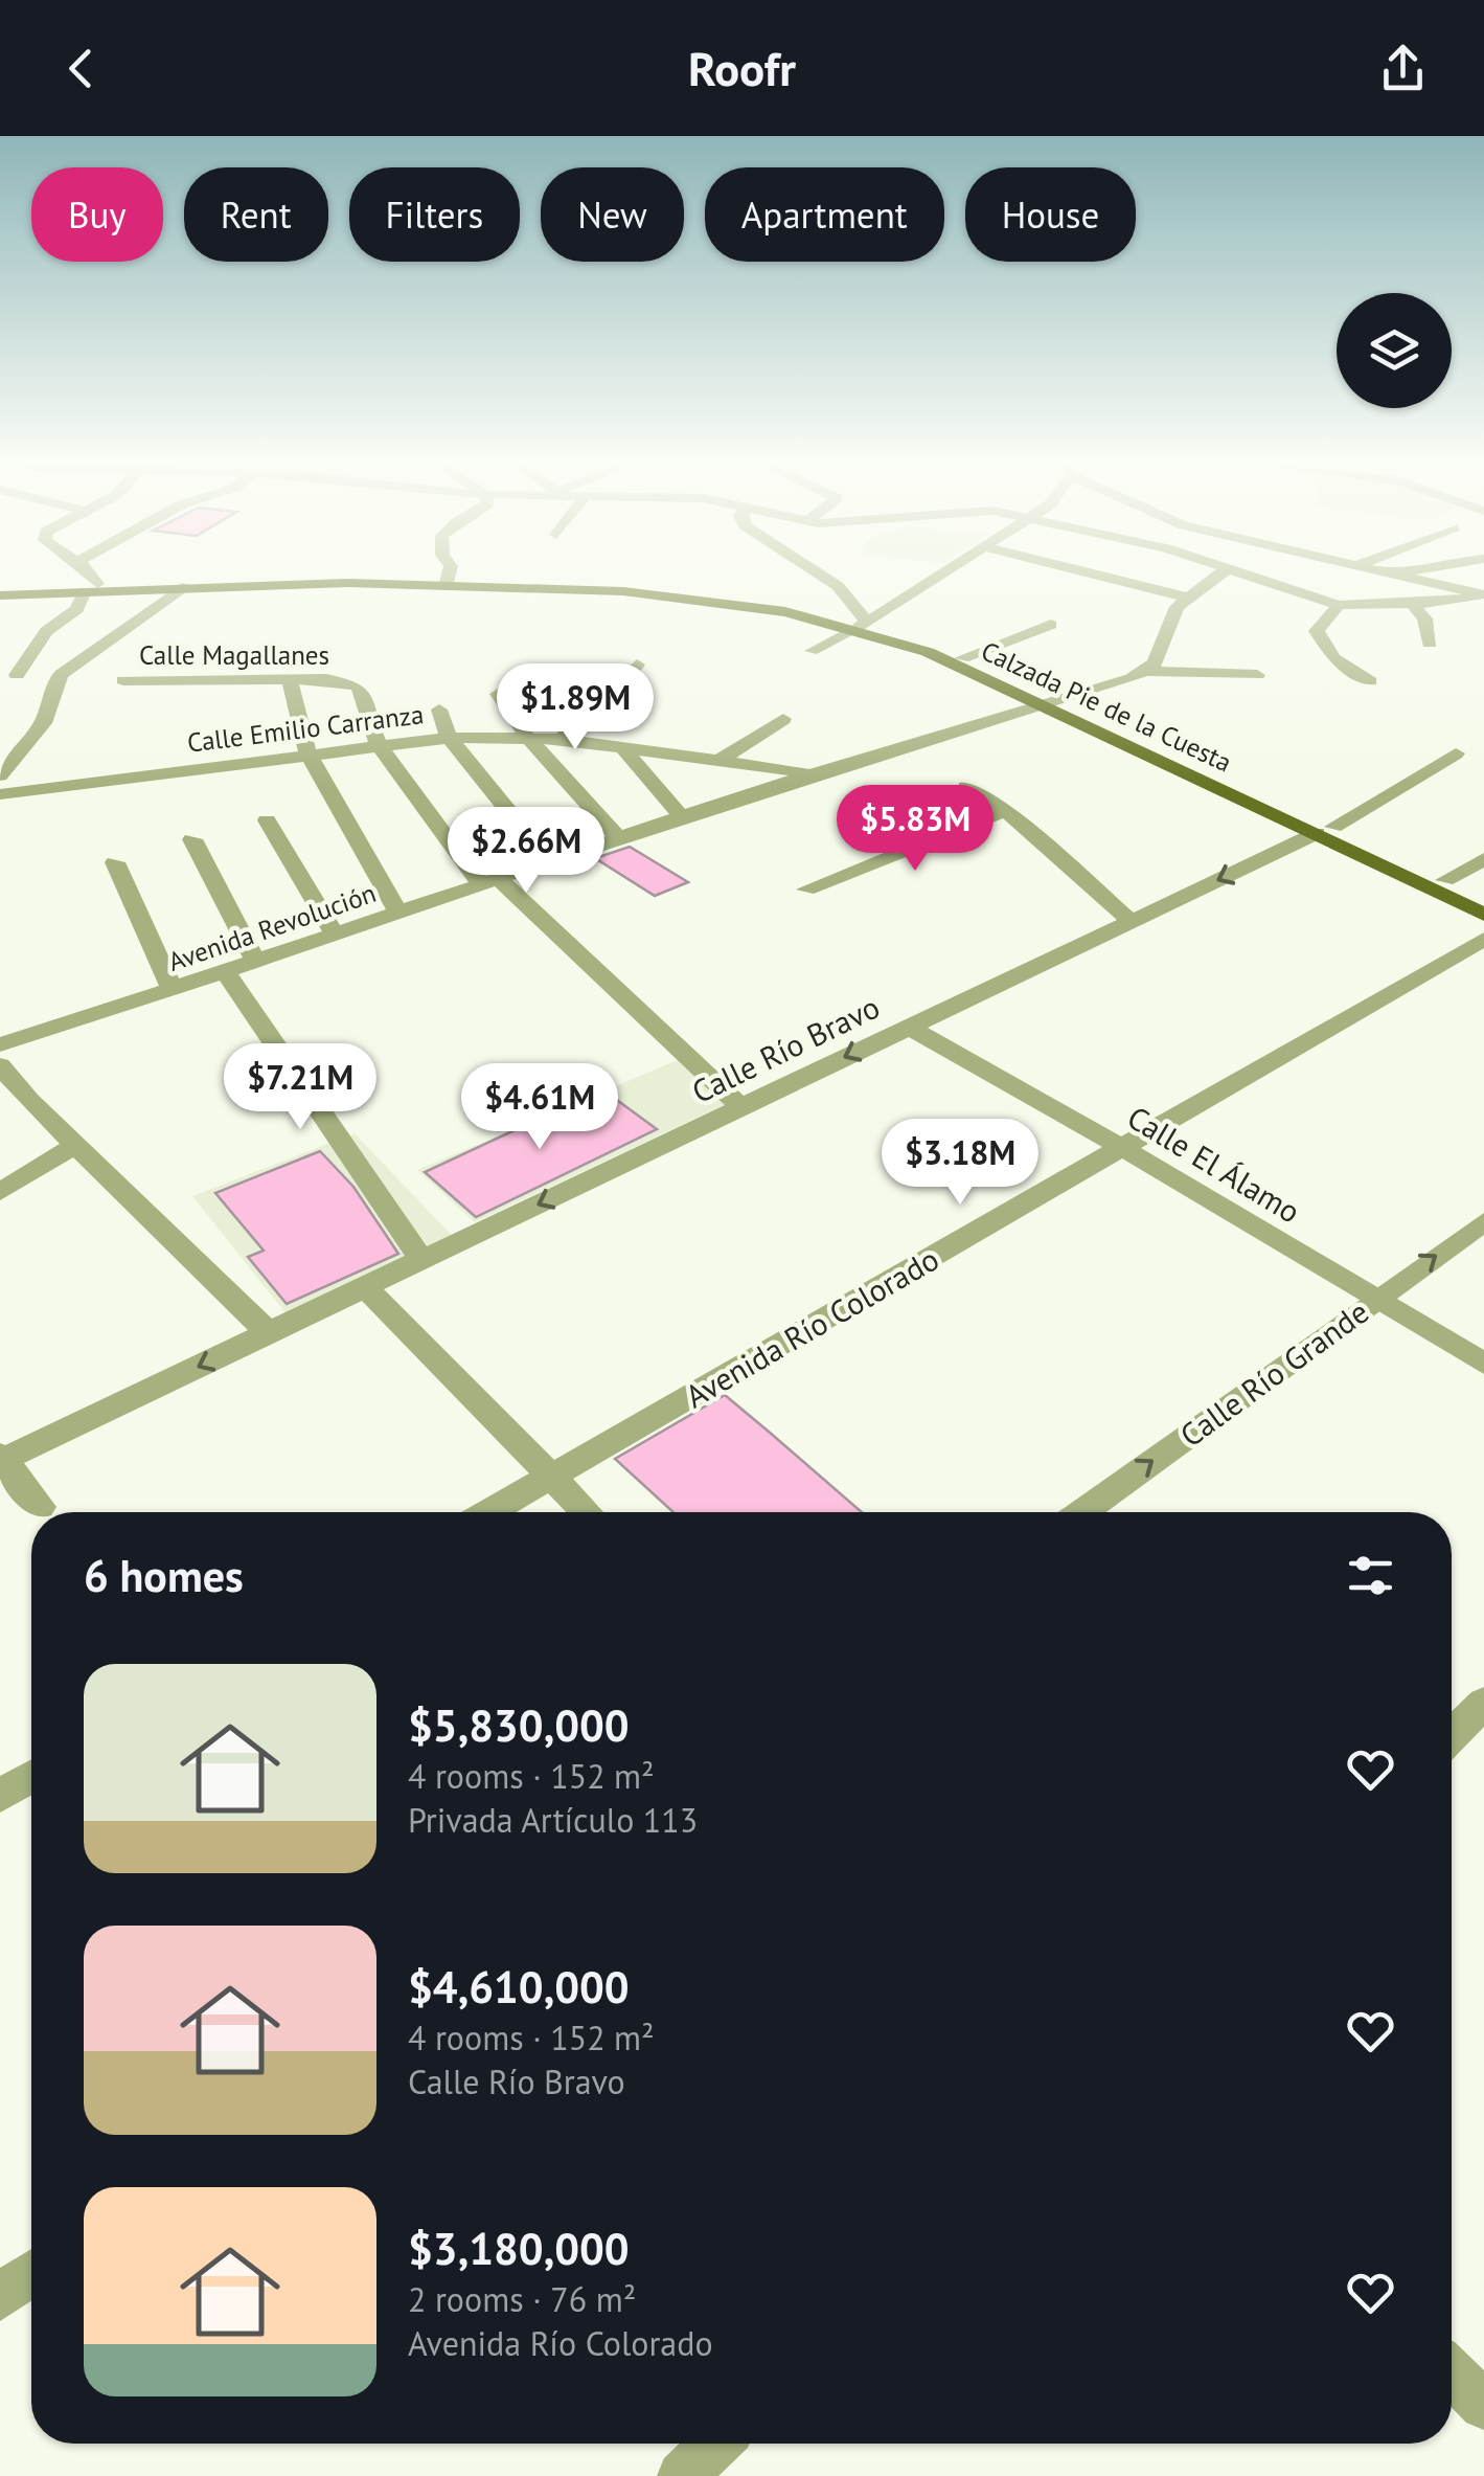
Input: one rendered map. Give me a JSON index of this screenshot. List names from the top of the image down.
{
  "streets": {
    "main road": ["Calzada Pie de la Cuesta"],
    "street": [
      "Calle Magallanes",
      "Calle Emilio Carranza",
      "Avenida Revolución",
      "Calle Río Bravo",
      "Calle El Álamo",
      "Avenida Río Colorado",
      "Calle Río Grande"
    ]
  },
  "crossings": [
    ["Calle Magallanes", "Calle Emilio Carranza"],
    ["Calzada Pie de la Cuesta", "Avenida Revolución"],
    ["Calzada Pie de la Cuesta", "Calle Río Bravo"],
    ["Calle Emilio Carranza", "Avenida Revolución"],
    ["Calle Río Bravo", "Calle El Álamo"],
    ["Calle El Álamo", "Avenida Río Colorado"],
    ["Calle El Álamo", "Calle Río Grande"]
  ],
  "one_way": ["Calle Río Bravo", "Calle Río Grande"],
  "page": {
    "header": "Roofr",
    "chip": [
      "Buy",
      "Rent",
      "Filters",
      "New",
      "Apartment",
      "House"
    ],
    "price": [
      "$1.89M",
      "$5.83M",
      "$2.66M",
      "$7.21M",
      "$4.61M",
      "$3.18M"
    ],
    "heading": "6 homes",
    "list": [
      {
        "name": "$5,830,000",
        "note": "4 rooms · 152 m² · Privada Artículo 113"
      },
      {
        "name": "$4,610,000",
        "note": "4 rooms · 152 m² · Calle Río Bravo"
      },
      {
        "name": "$3,180,000",
        "note": "2 rooms · 76 m² · Avenida Río Colorado"
      }
    ]
  }
}
